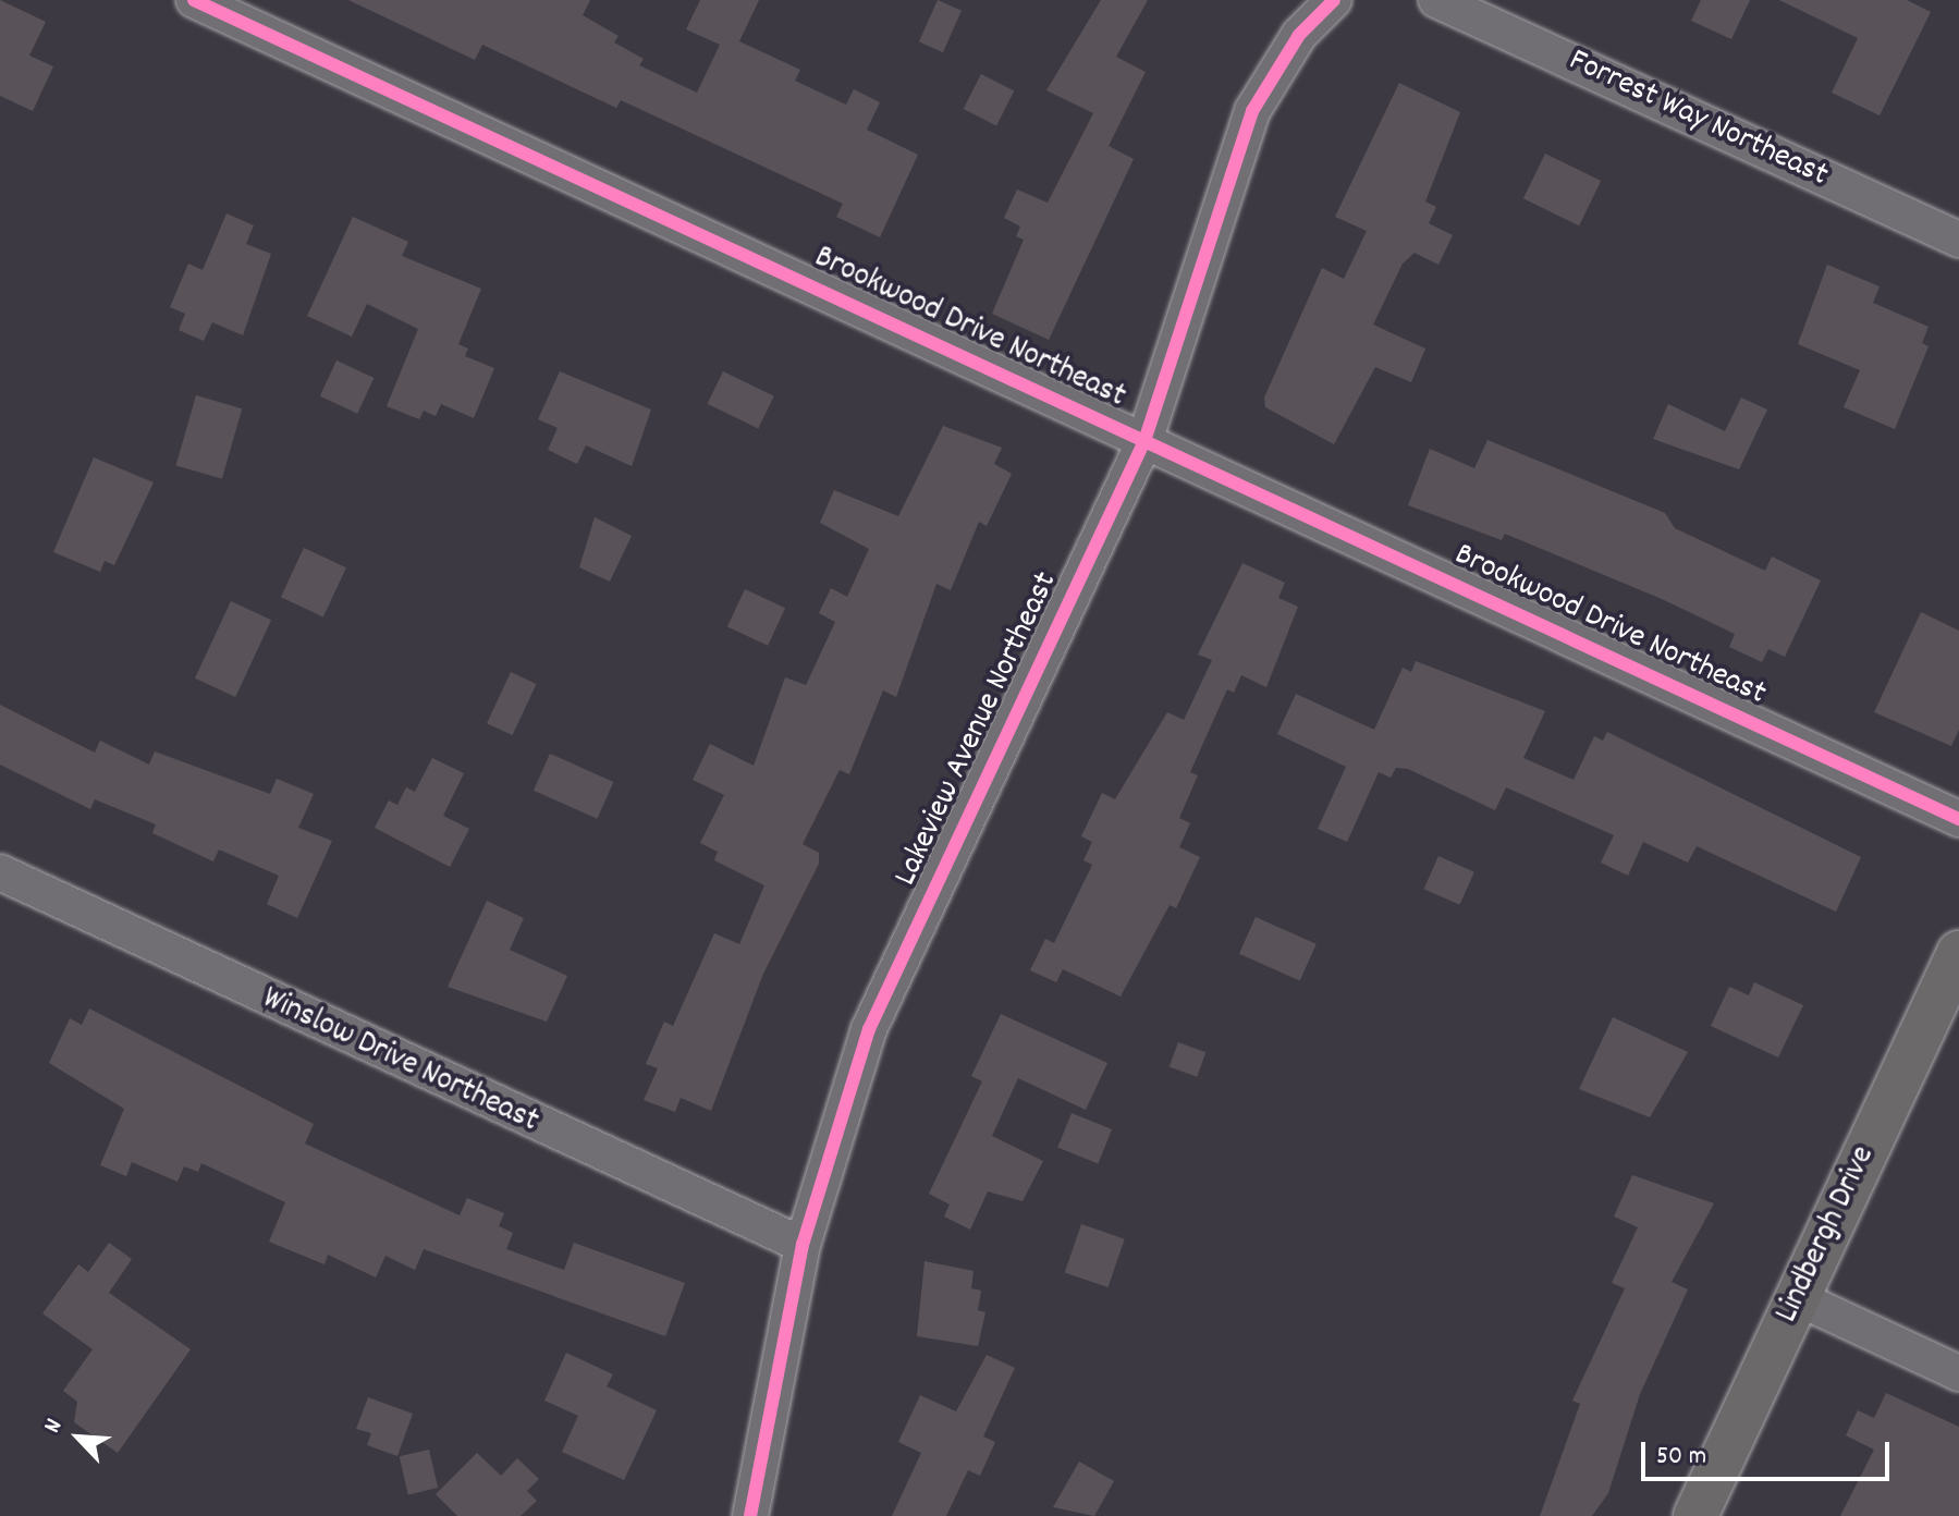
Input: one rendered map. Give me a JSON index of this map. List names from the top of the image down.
{
  "streets": {
    "main road": ["Lindbergh Drive"],
    "street": [
      "Forrest Way Northeast",
      "Brookwood Drive Northeast",
      "Lakeview Avenue Northeast",
      "Winslow Drive Northeast"
    ]
  },
  "crossings": [
    ["Brookwood Drive Northeast", "Lakeview Avenue Northeast"],
    ["Lakeview Avenue Northeast", "Winslow Drive Northeast"]
  ],
  "scale_bar": "50 m",
  "north": "top left"
}
